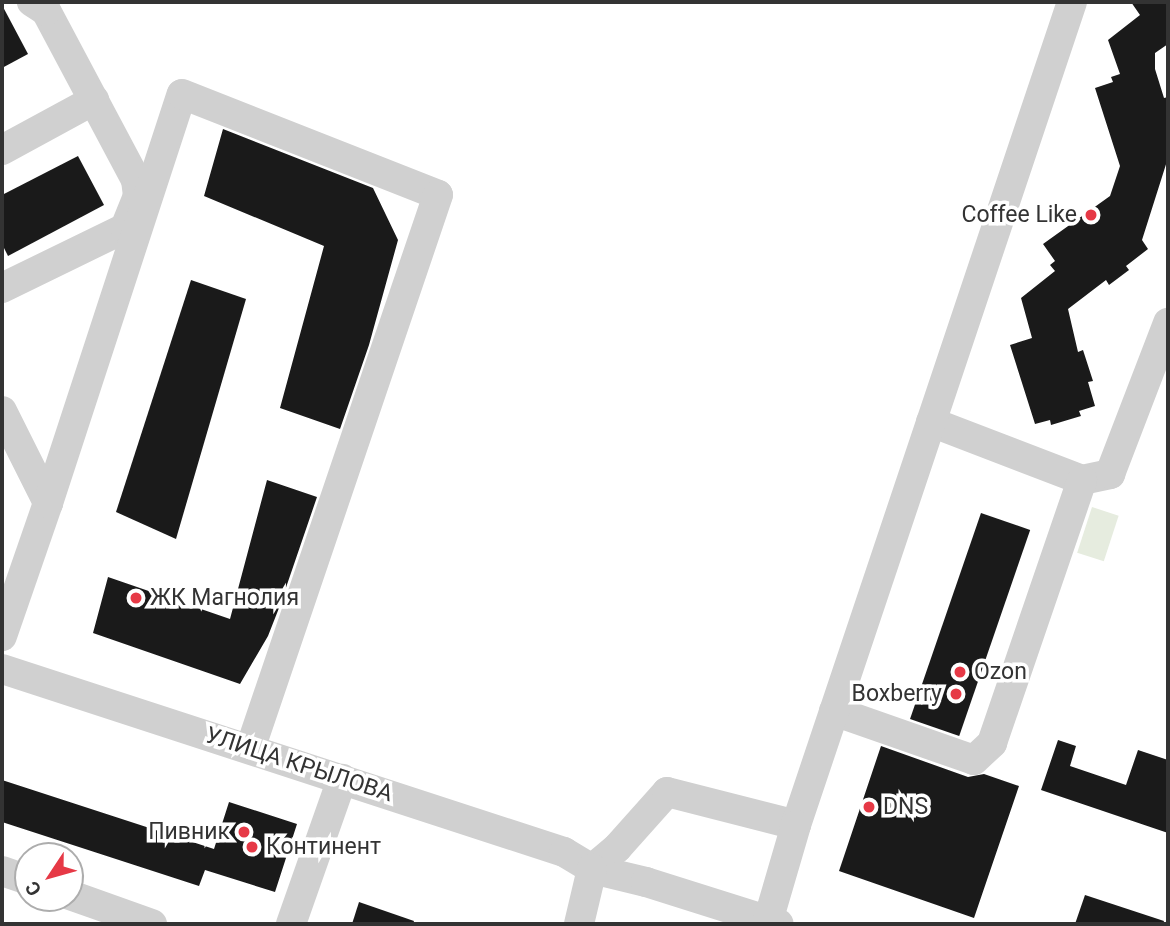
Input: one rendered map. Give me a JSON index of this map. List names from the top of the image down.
{
  "streets": {
    "street": ["УЛИЦА КРЫЛОВА"]
  },
  "places": [
    "Coffee Like",
    "ЖК Магнолия",
    "Ozon",
    "Boxberry",
    "DNS",
    "Пивник",
    "Континент"
  ],
  "north": "bottom left"
}
